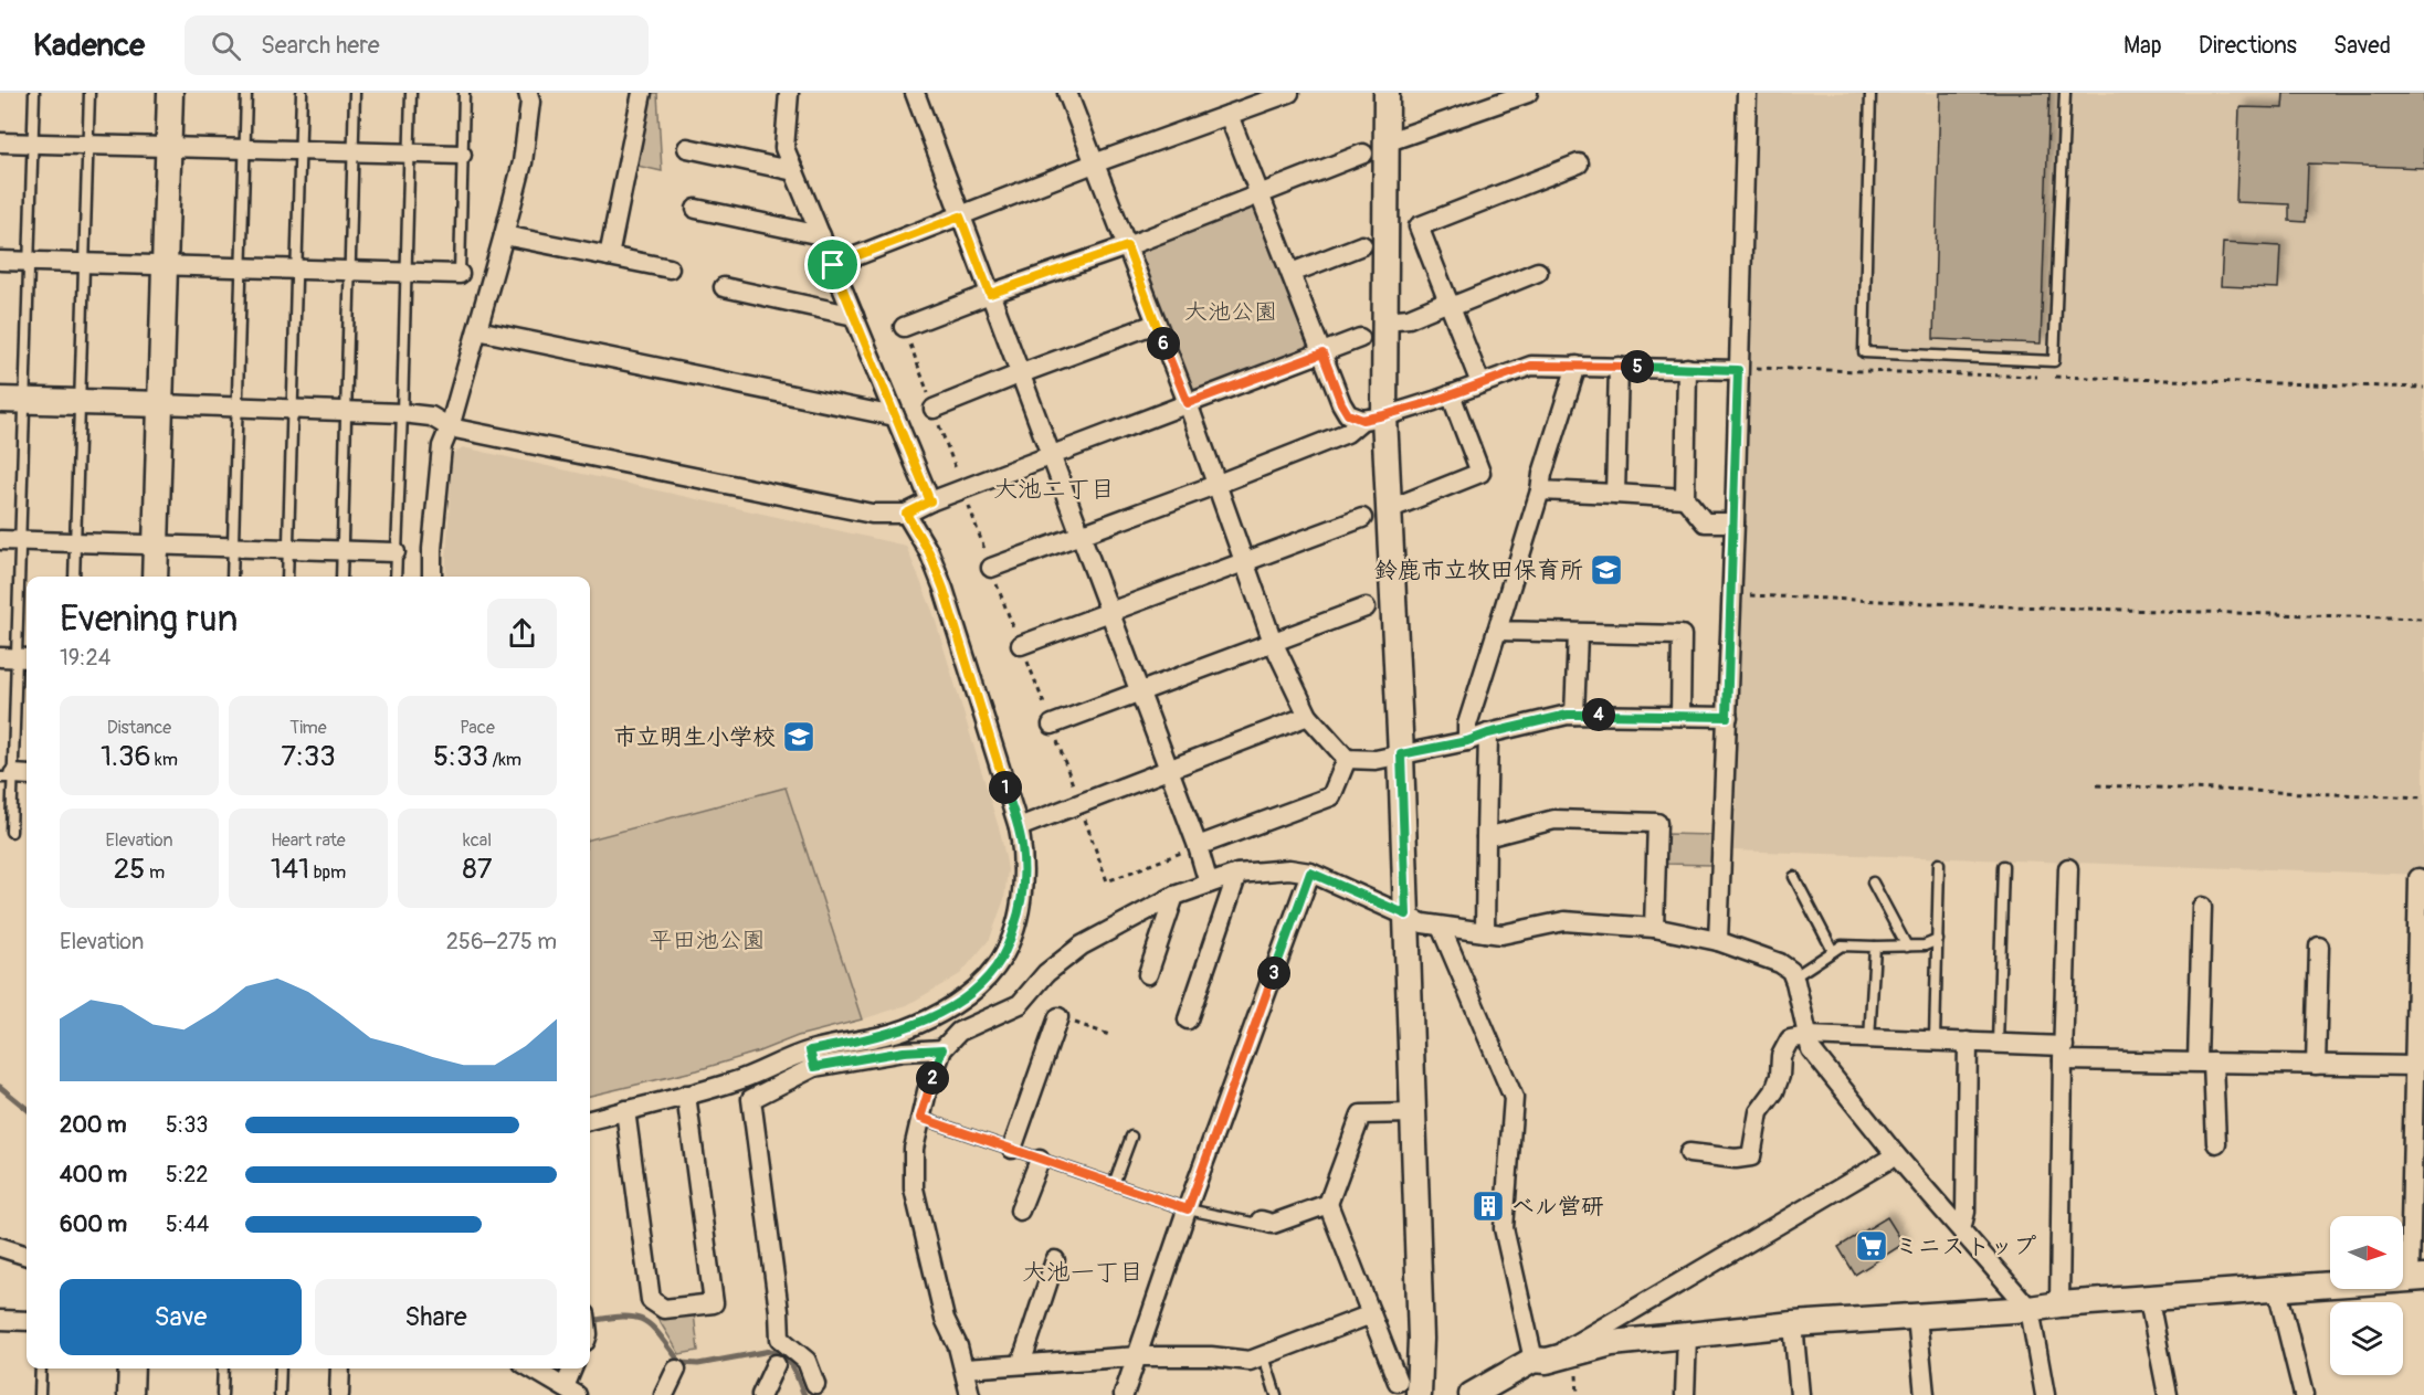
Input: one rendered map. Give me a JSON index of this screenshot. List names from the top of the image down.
{
  "districts": ["大池二丁目", "大池一丁目"],
  "parks": ["大池公園", "平田池公園"],
  "places": {
    "school or university": ["鈴鹿市立牧田保育所", "市立明生小学校"],
    "building": ["べル営研"],
    "supermarket": ["ミニストップ"]
  },
  "north": "right",
  "page": {
    "header": "Kadence",
    "search": "Search here",
    "nav": ["Map", "Directions", "Saved"],
    "pins": [
      "6",
      "5",
      "4",
      "1",
      "3",
      "2"
    ],
    "heading": ["Evening run", "19:24"],
    "stats": [
      ["Distance", "1.36 km"],
      ["Time", "7:33"],
      ["Pace", "5:33 /km"],
      ["Elevation", "25 m"],
      ["Heart rate", "141 bpm"],
      ["kcal", "87"]
    ],
    "chart": ["Elevation", "256–275 m"],
    "list": [
      {
        "name": "200 m",
        "note": "5:33"
      },
      {
        "name": "400 m",
        "note": "5:22"
      },
      {
        "name": "600 m",
        "note": "5:44"
      }
    ],
    "buttons": ["Save", "Share"]
  }
}
